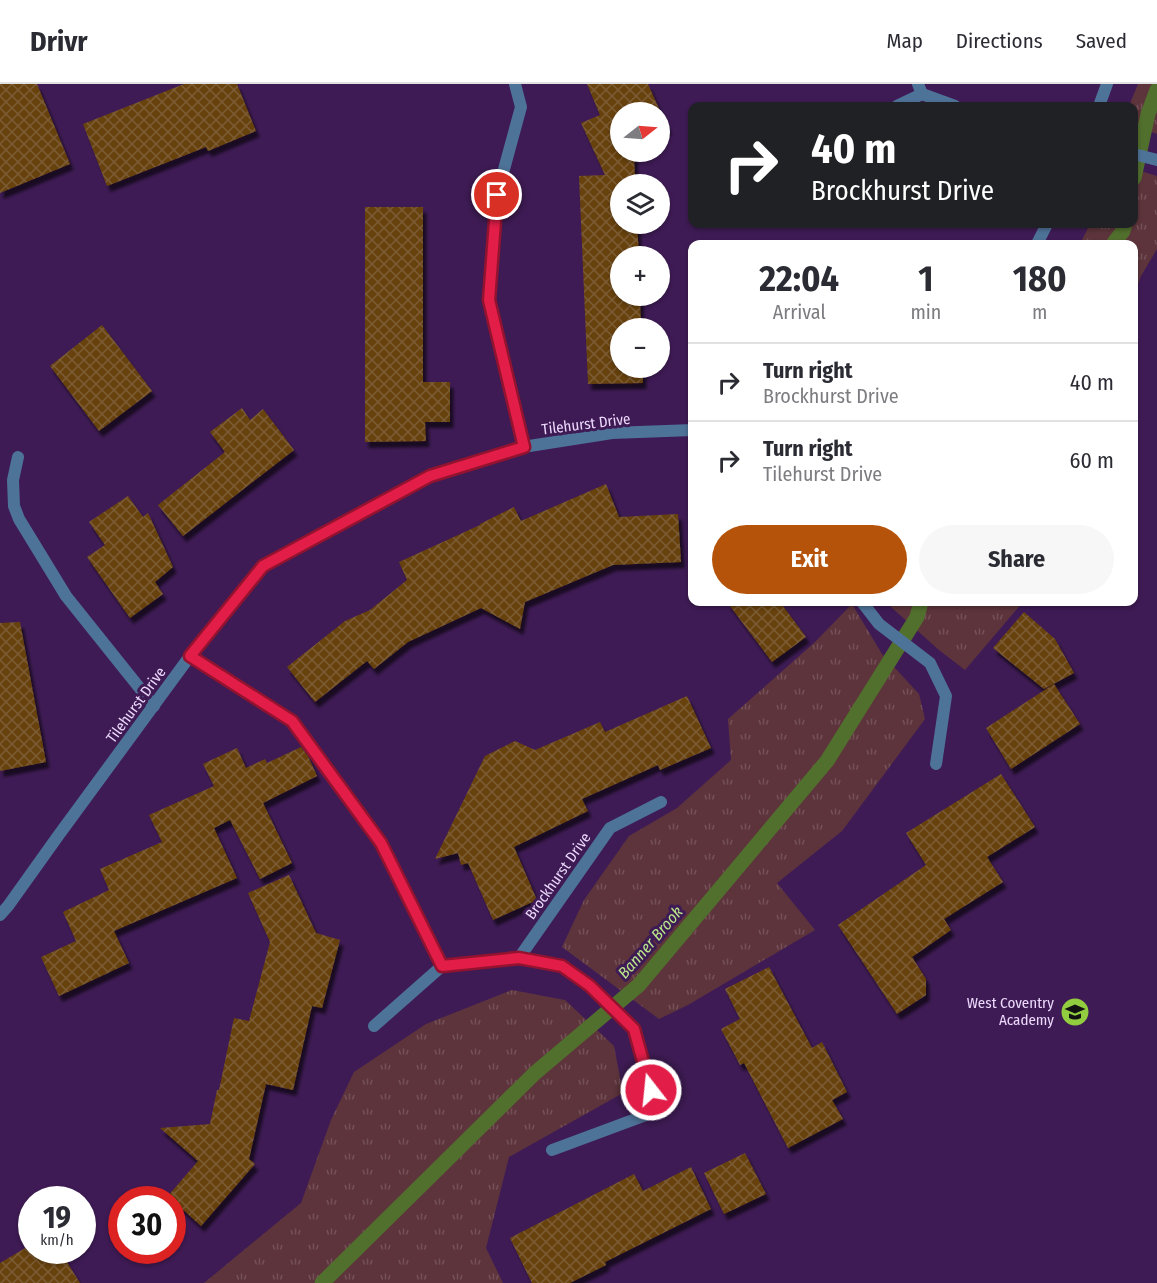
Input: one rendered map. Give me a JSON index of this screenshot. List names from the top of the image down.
{
  "streets": {
    "street": ["Tilehurst Drive", "Brockhurst Drive"]
  },
  "water": ["Banner Brook"],
  "places": {
    "school or university": ["West Coventry Academy"]
  },
  "north": "right",
  "page": {
    "header": "Drivr",
    "nav": ["Map", "Directions", "Saved"],
    "map_buttons": ["+", "−"],
    "turn": ["40 m", "Brockhurst Drive"],
    "eta": [
      "22:04",
      "Arrival",
      "1",
      "min",
      "180",
      "m"
    ],
    "list": [
      {
        "name": "Turn right",
        "note": "Brockhurst Drive",
        "value": "40 m"
      },
      {
        "name": "Turn right",
        "note": "Tilehurst Drive",
        "value": "60 m"
      }
    ],
    "buttons": ["Exit", "Share"],
    "speed": "19 km/h",
    "limit": "30"
  }
}
